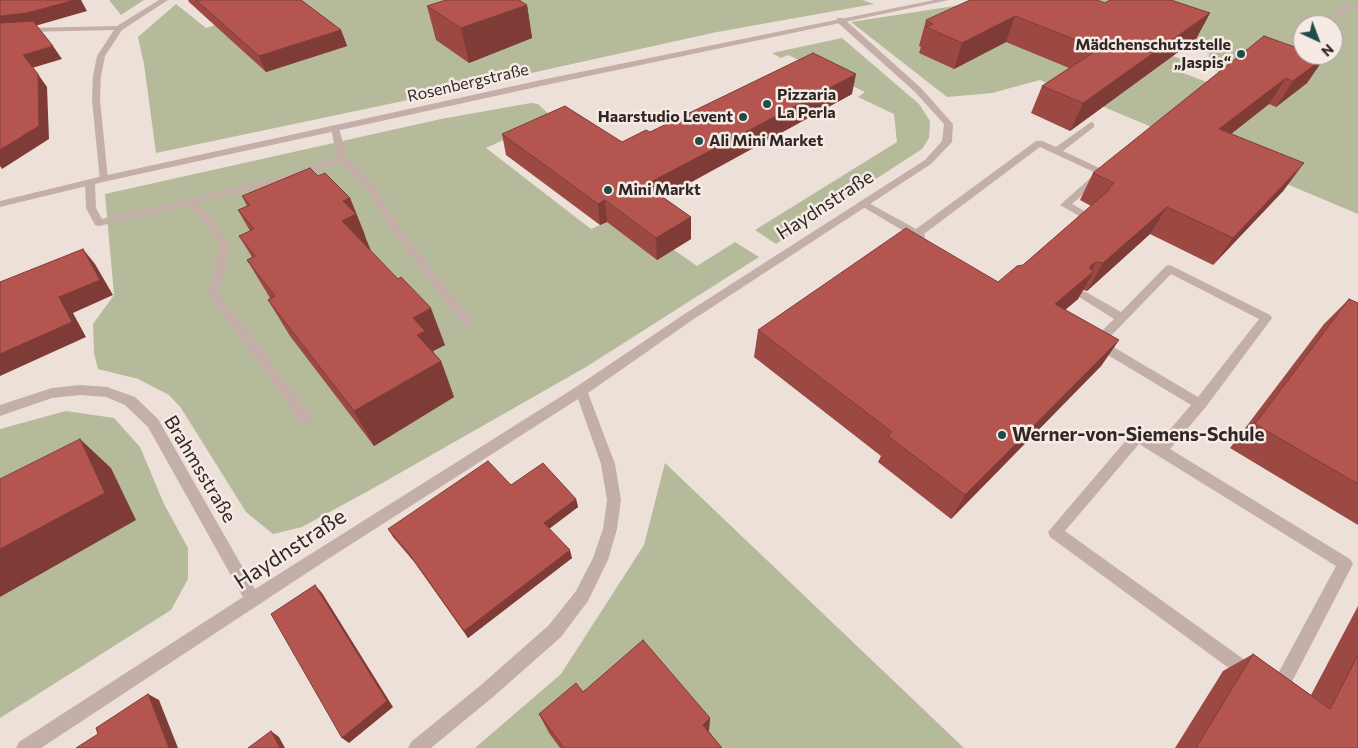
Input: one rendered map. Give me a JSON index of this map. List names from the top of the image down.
{
  "streets": {
    "street": ["Rosenbergstraße", "Haydnstraße", "Brahmsstraße"]
  },
  "crossings": [
    ["Rosenbergstraße", "Haydnstraße"],
    ["Haydnstraße", "Brahmsstraße"]
  ],
  "places": [
    "Mädchenschutzstelle „Jaspis“",
    "Pizzaria La Perla",
    "Haarstudio Levent",
    "Ali Mini Market",
    "Mini Markt",
    "Werner-von-Siemens-Schule"
  ],
  "north": "bottom right"
}
